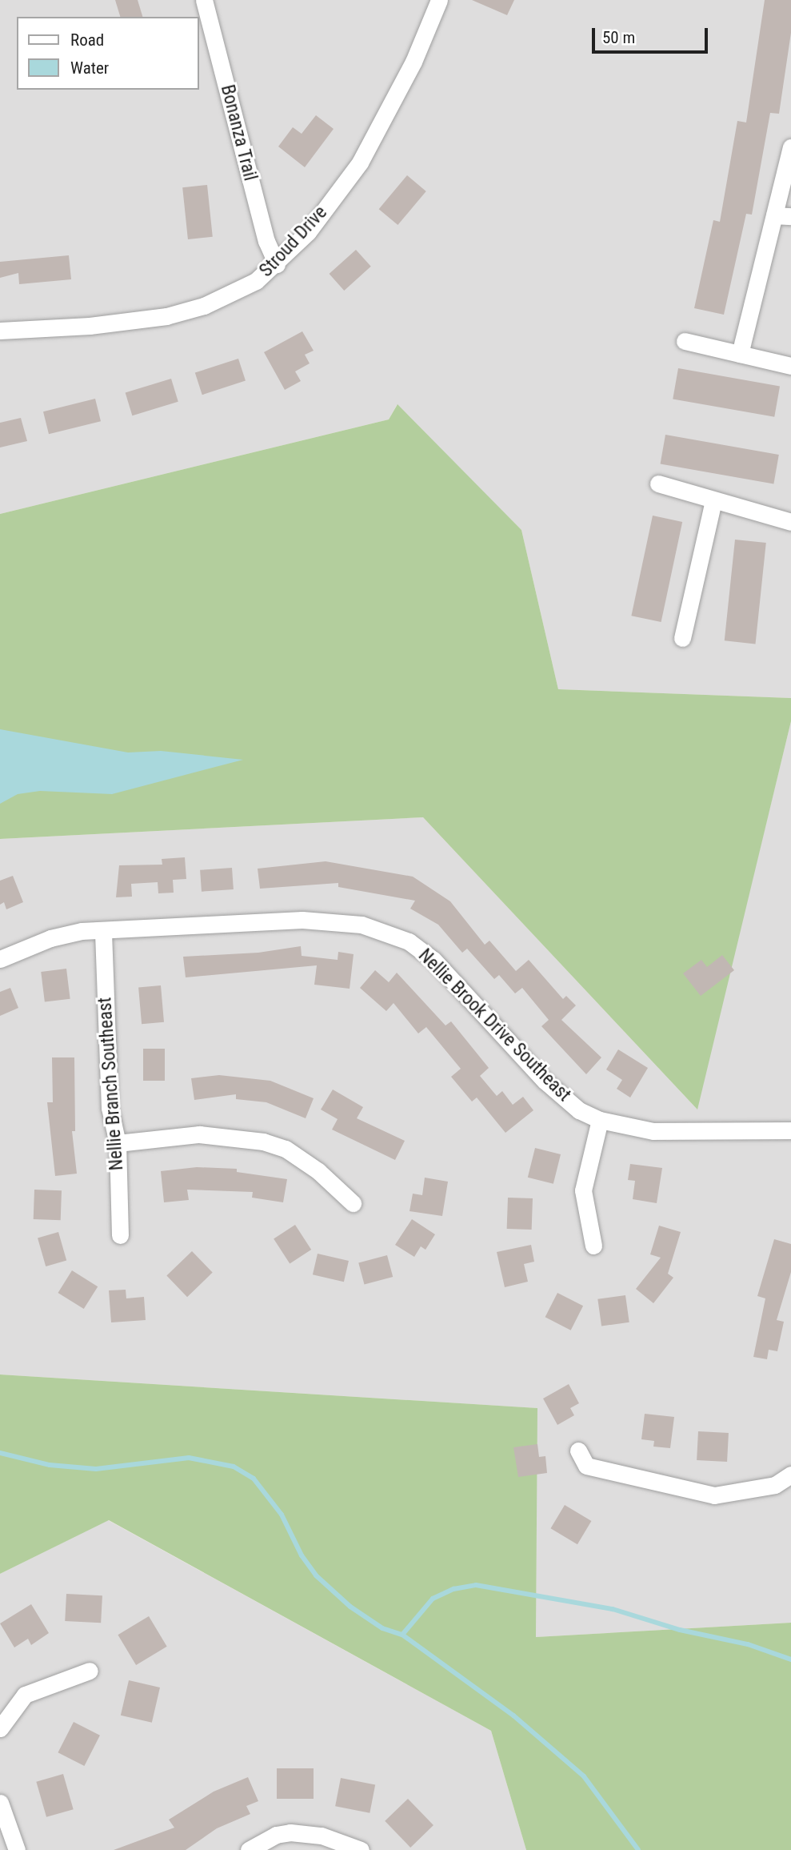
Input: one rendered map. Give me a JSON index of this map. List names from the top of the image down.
{
  "streets": {
    "street": [
      "Bonanza Trail",
      "Stroud Drive",
      "Nellie Brook Drive Southeast",
      "Nellie Branch Southeast"
    ]
  },
  "crossings": [
    ["Bonanza Trail", "Stroud Drive"],
    ["Nellie Brook Drive Southeast", "Nellie Branch Southeast"]
  ],
  "legend": ["Road", "Water"],
  "scale_bar": "50 m"
}
